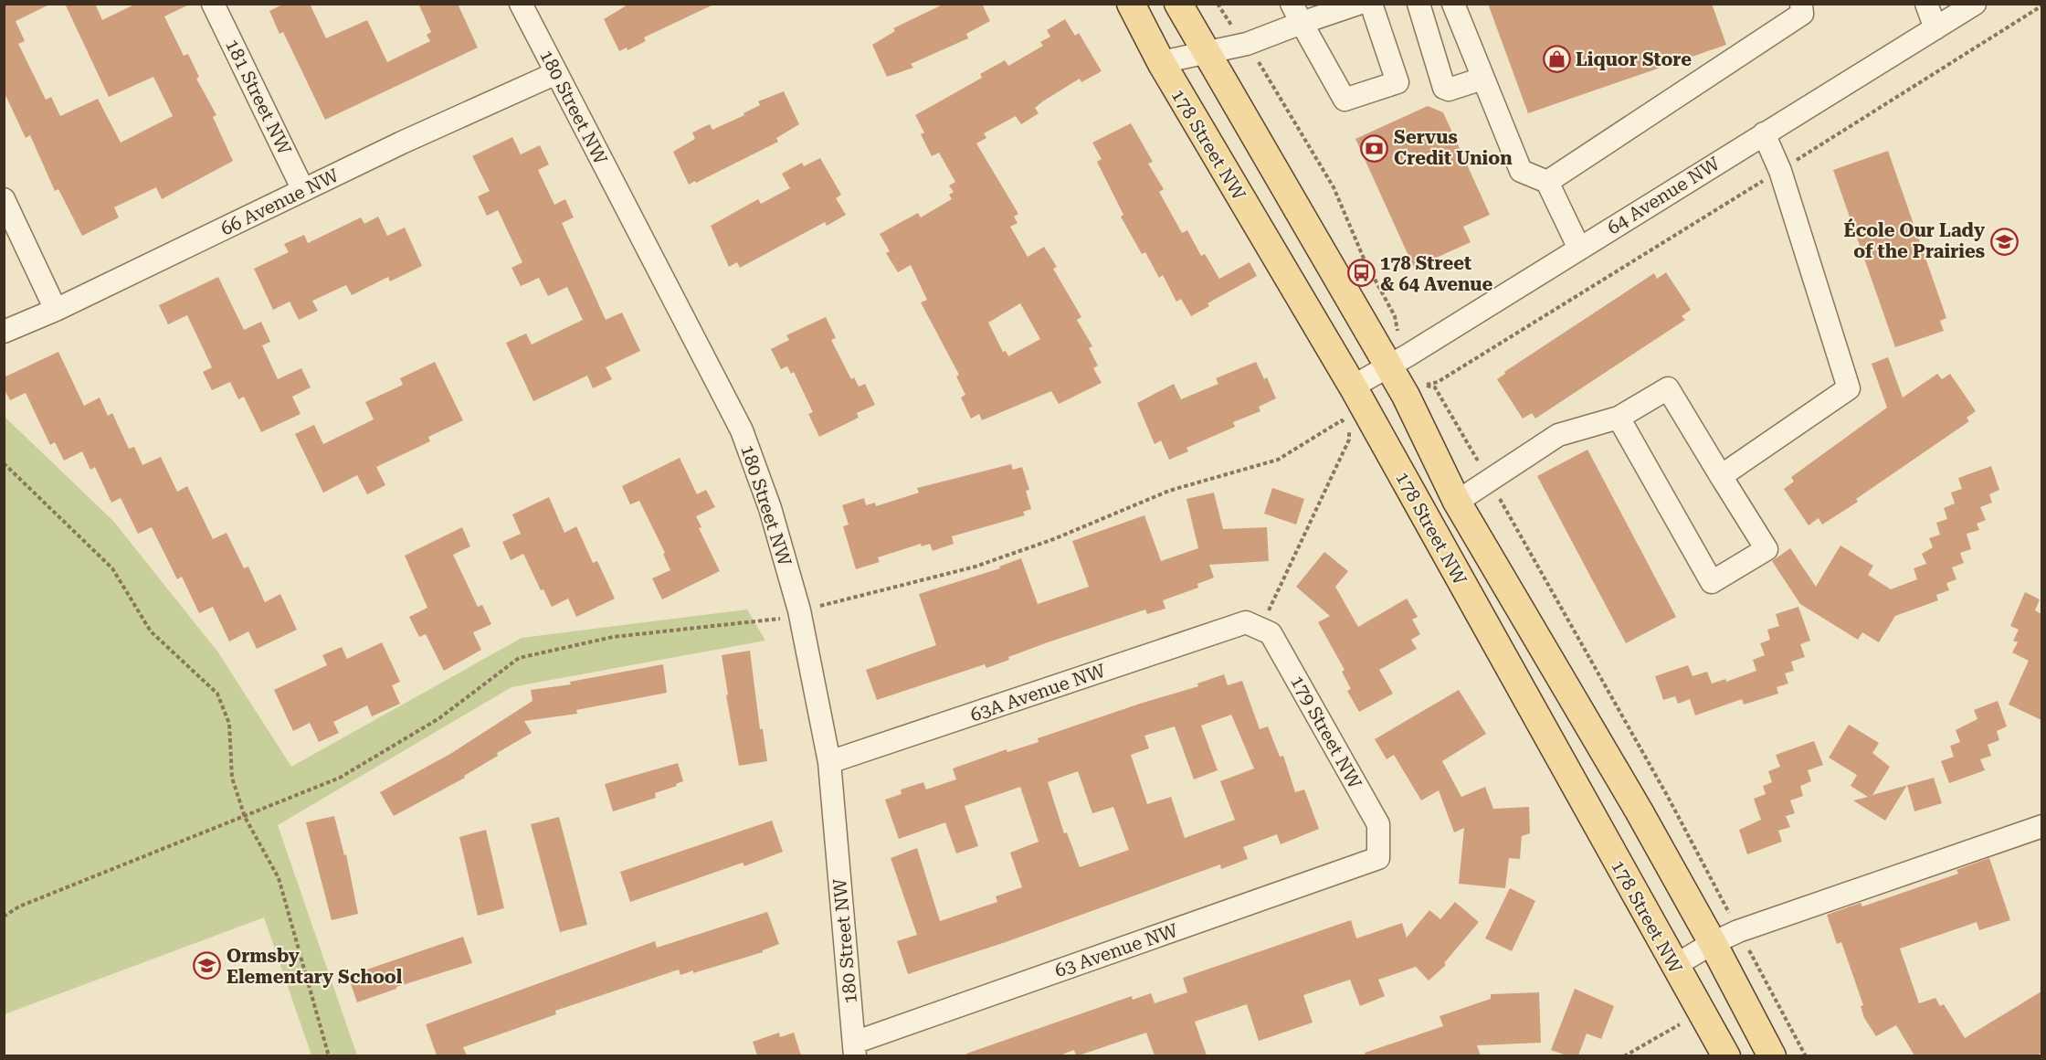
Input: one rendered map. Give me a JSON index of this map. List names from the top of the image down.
{
  "streets": {
    "main road": ["178 Street NW"],
    "street": [
      "181 Street NW",
      "180 Street NW",
      "64 Avenue NW",
      "66 Avenue NW",
      "63A Avenue NW",
      "179 Street NW",
      "63 Avenue NW"
    ]
  },
  "crossings": [
    ["181 Street NW", "66 Avenue NW"],
    ["180 Street NW", "66 Avenue NW"],
    ["180 Street NW", "63A Avenue NW"],
    ["180 Street NW", "63 Avenue NW"],
    ["178 Street NW", "64 Avenue NW"],
    ["63A Avenue NW", "179 Street NW"],
    ["179 Street NW", "63 Avenue NW"]
  ],
  "places": {
    "shop": ["Liquor Store"],
    "bank": ["Servus Credit Union"],
    "school or university": ["École Our Lady of the Prairies", "Ormsby Elementary School"],
    "bus stop": ["178 Street & 64 Avenue"]
  }
}
